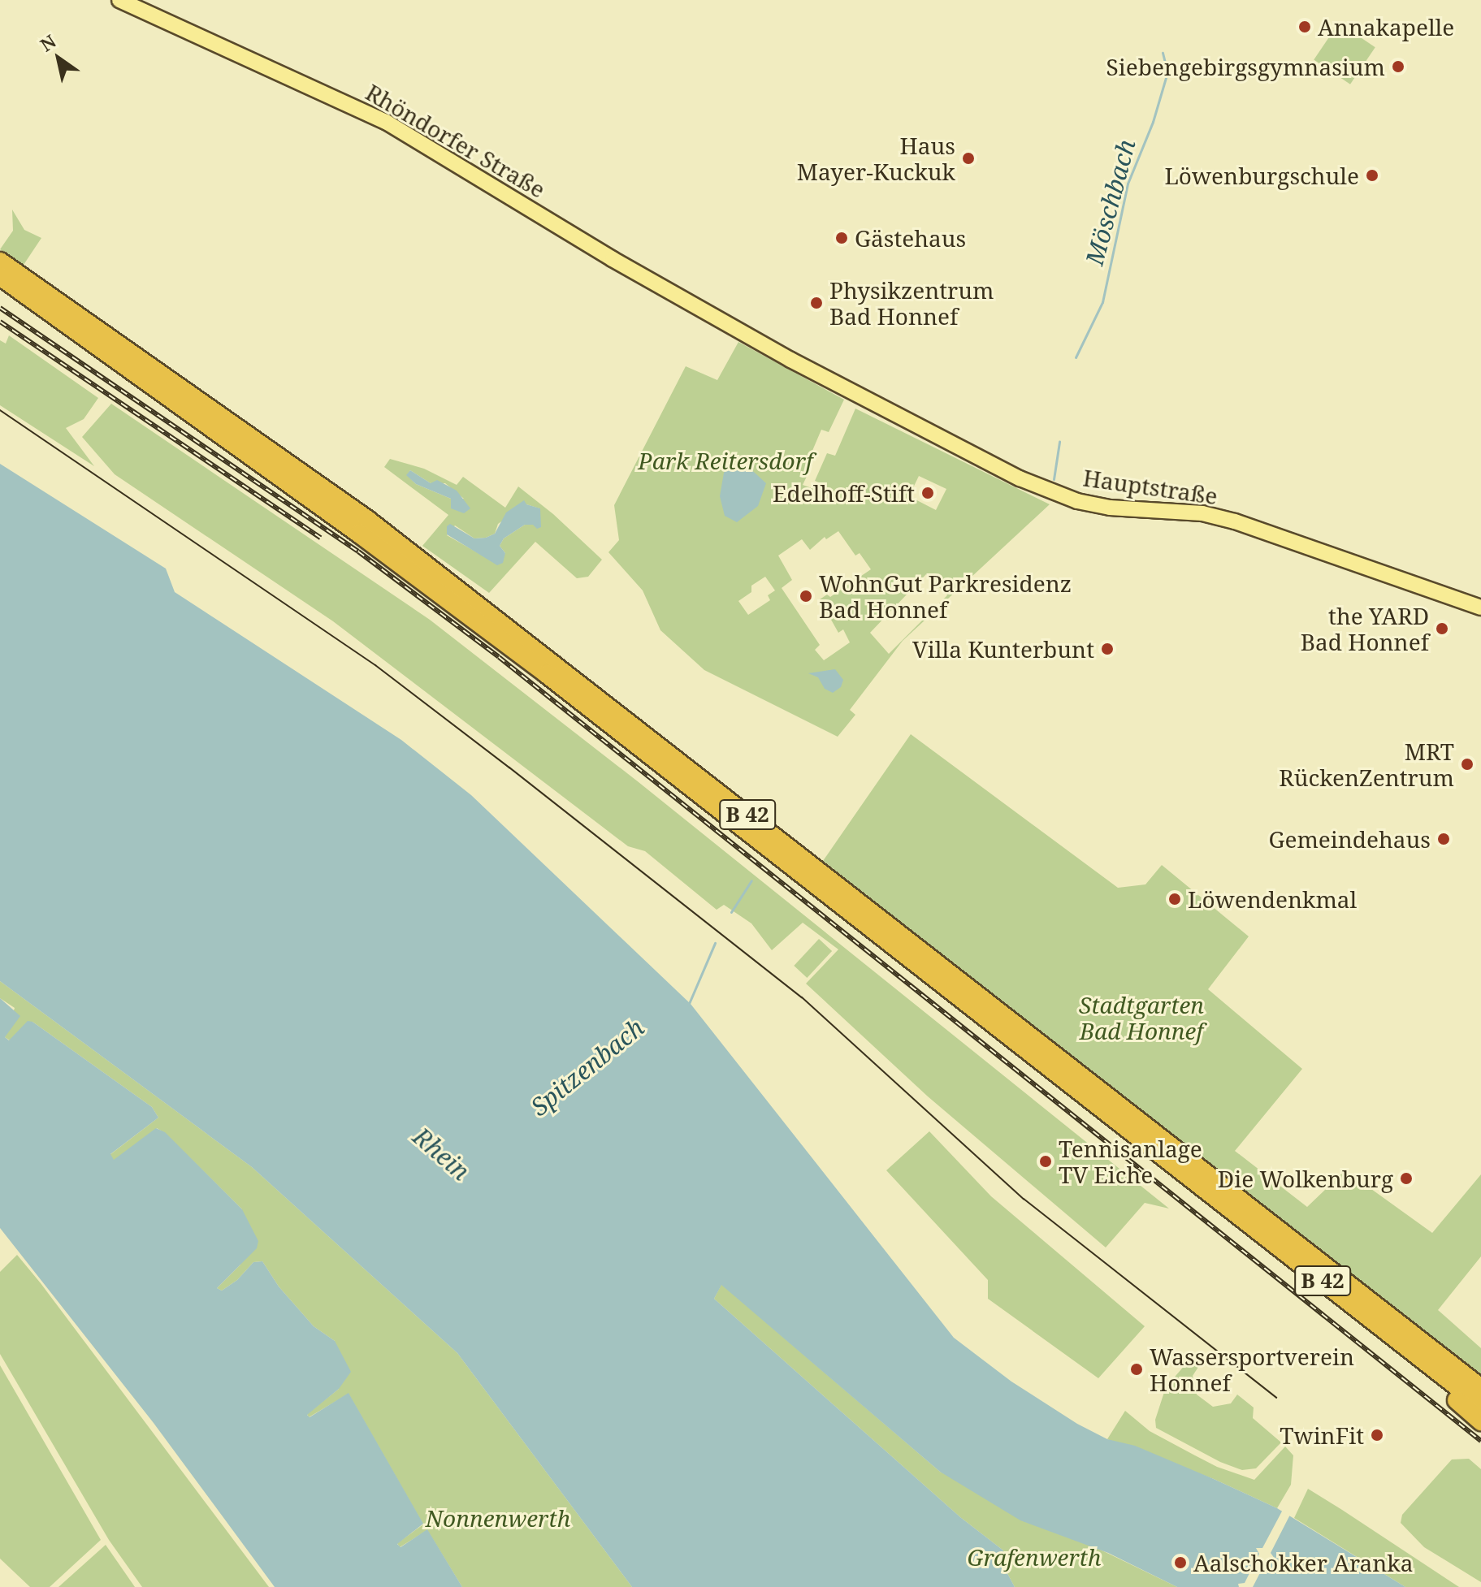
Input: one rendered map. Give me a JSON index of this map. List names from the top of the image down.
{
  "streets": {
    "highway": ["B 42"],
    "main road": ["Rhöndorfer Straße", "Hauptstraße"]
  },
  "crossings": [
    ["Rhöndorfer Straße", "Hauptstraße"]
  ],
  "water": ["Möschbach", "Spitzenbach", "Rhein"],
  "parks": [
    "Park Reitersdorf",
    "Stadtgarten Bad Honnef",
    "Nonnenwerth",
    "Grafenwerth"
  ],
  "places": [
    "Annakapelle",
    "Siebengebirgsgymnasium",
    "Haus Mayer-Kuckuk",
    "Löwenburgschule",
    "Gästehaus",
    "Physikzentrum Bad Honnef",
    "Edelhoff-Stift",
    "WohnGut Parkresidenz Bad Honnef",
    "the YARD Bad Honnef",
    "Villa Kunterbunt",
    "MRT RückenZentrum",
    "Gemeindehaus",
    "Löwendenkmal",
    "Tennisanlage TV Eiche",
    "Die Wolkenburg",
    "Wassersportverein Honnef",
    "TwinFit",
    "Aalschokker Aranka"
  ],
  "north": "top left"
}
